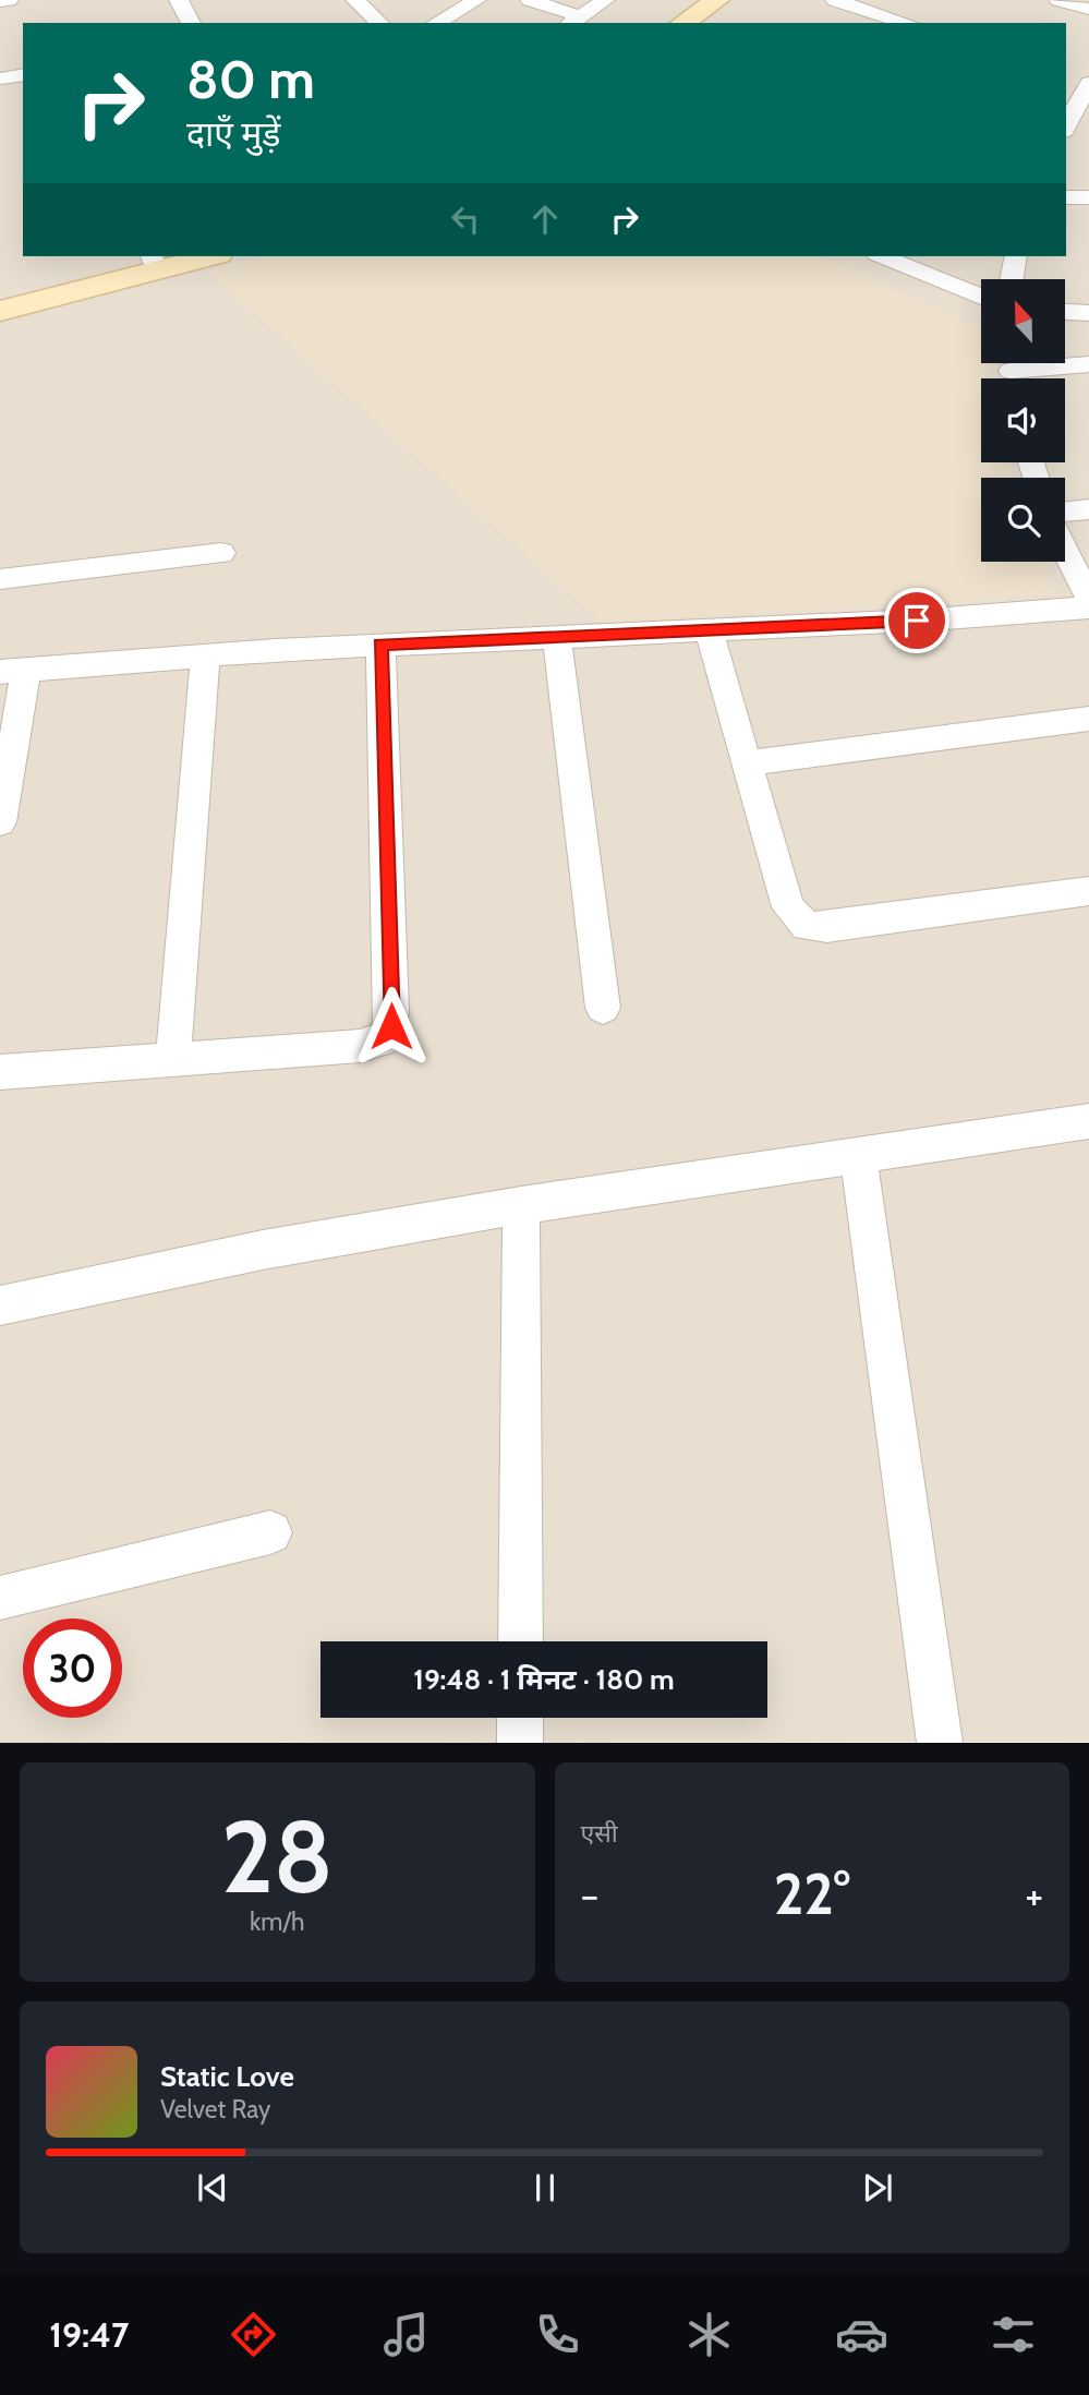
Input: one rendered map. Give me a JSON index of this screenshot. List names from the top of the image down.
{
  "north": "top",
  "page": {
    "turn": ["80 m", "दाएँ मुड़ें"],
    "limit": "30",
    "trip": "19:48 · 1 मिनट · 180 m",
    "tile": [
      ["28", "km/h"],
      "एसी"
    ],
    "heat": ["−", "22°", "+"],
    "song": ["Static Love", "Velvet Ray"],
    "tabs": "19:47"
  }
}
